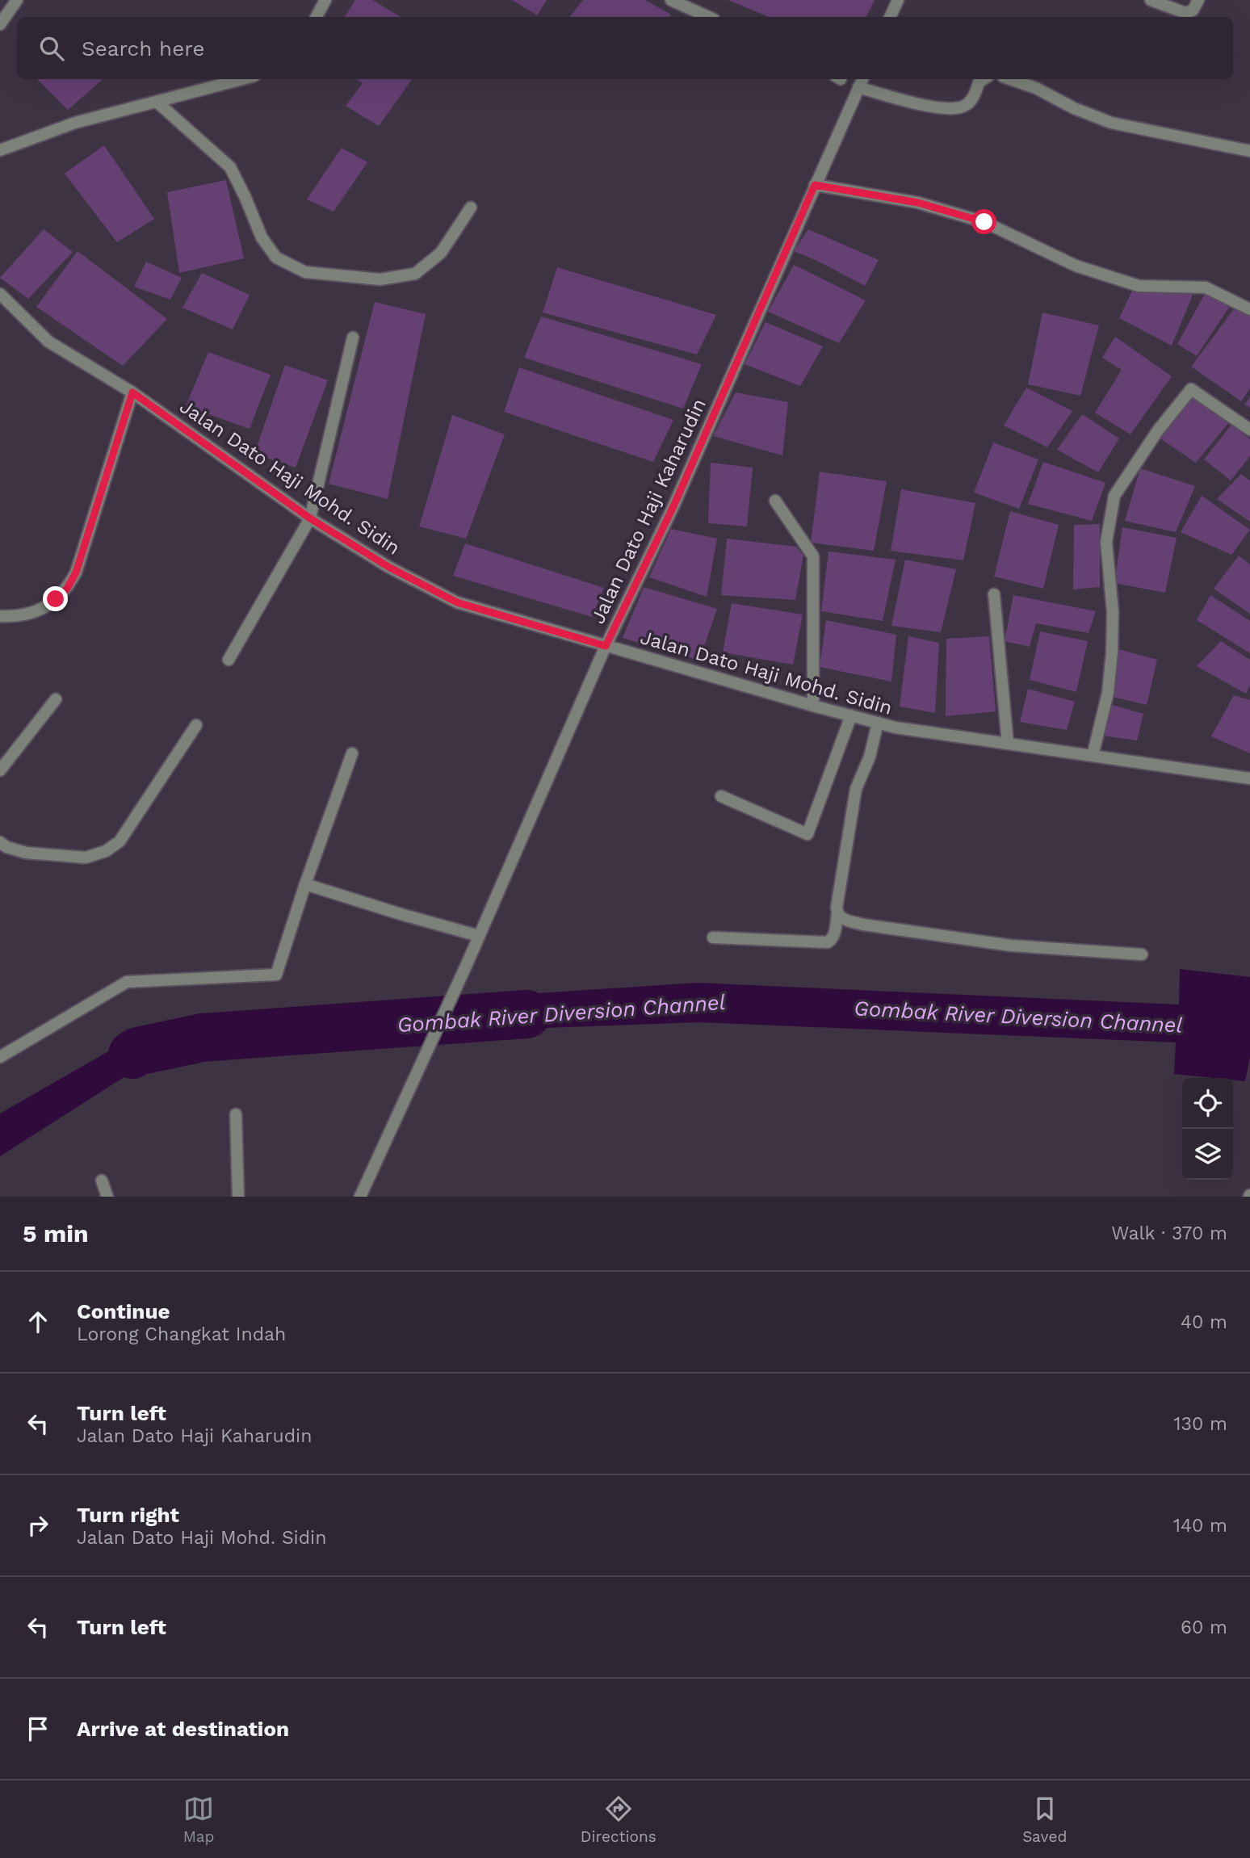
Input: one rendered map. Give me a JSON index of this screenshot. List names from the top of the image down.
{
  "streets": {
    "street": ["Jalan Dato Haji Mohd. Sidin", "Jalan Dato Haji Kaharudin"]
  },
  "crossings": [
    ["Jalan Dato Haji Mohd. Sidin", "Jalan Dato Haji Kaharudin"]
  ],
  "water": ["Gombak River Diversion Channel"],
  "page": {
    "search": "Search here",
    "heading": ["5 min", "Walk · 370 m"],
    "list": [
      ["Continue", "Lorong Changkat Indah", "40 m"],
      ["Turn left", "Jalan Dato Haji Kaharudin", "130 m"],
      ["Turn right", "Jalan Dato Haji Mohd. Sidin", "140 m"],
      ["Turn left", "60 m"],
      "Arrive at destination"
    ],
    "nav": ["Map", "Directions", "Saved"]
  }
}
